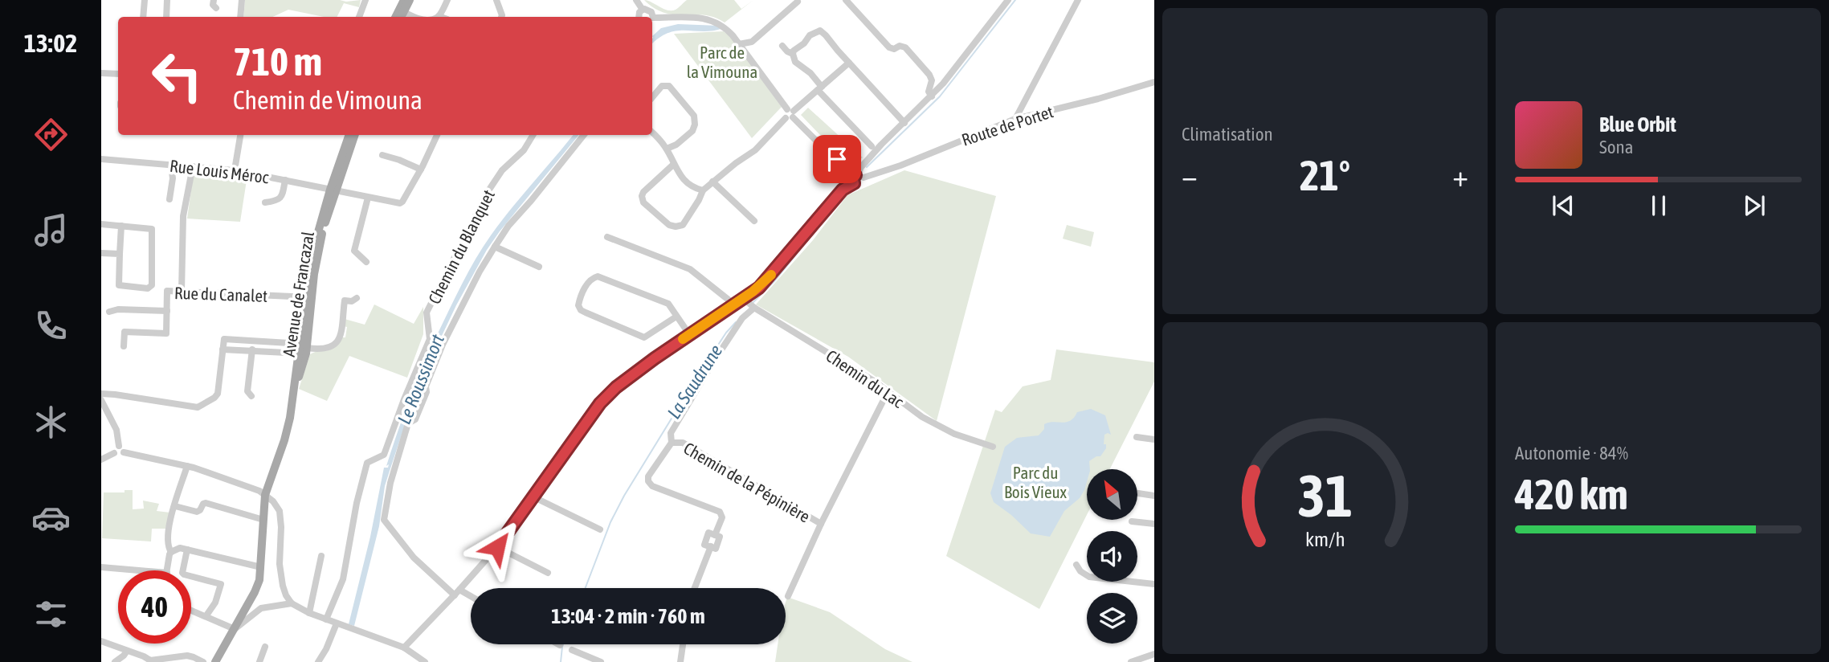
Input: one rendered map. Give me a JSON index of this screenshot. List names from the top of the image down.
{
  "streets": {
    "main road": ["Avenue de Francazal"],
    "street": [
      "Route de Portet",
      "Rue Louis Méroc",
      "Chemin du Blanquet",
      "Rue du Canalet",
      "Chemin du Lac",
      "Chemin de la Pépinière"
    ]
  },
  "crossings": [
    ["Rue Louis Méroc", "Avenue de Francazal"],
    ["Rue du Canalet", "Avenue de Francazal"],
    ["Chemin du Lac", "Chemin de la Pépinière"]
  ],
  "water": ["Le Roussimort", "La Saudrune"],
  "parks": ["Parc de la Vimouna", "Parc du Bois Vieux"],
  "north": "top left",
  "page": {
    "tabs": "13:02",
    "tile": [
      "Climatisation",
      ["Autonomie · 84%", "420 km"]
    ],
    "turn": ["710 m", "Chemin de Vimouna"],
    "song": ["Blue Orbit", "Sona"],
    "heat": ["−", "21°", "+"],
    "limit": "40",
    "trip": "13:04 · 2 min · 760 m",
    "gauge": ["31", "km/h"]
  }
}
